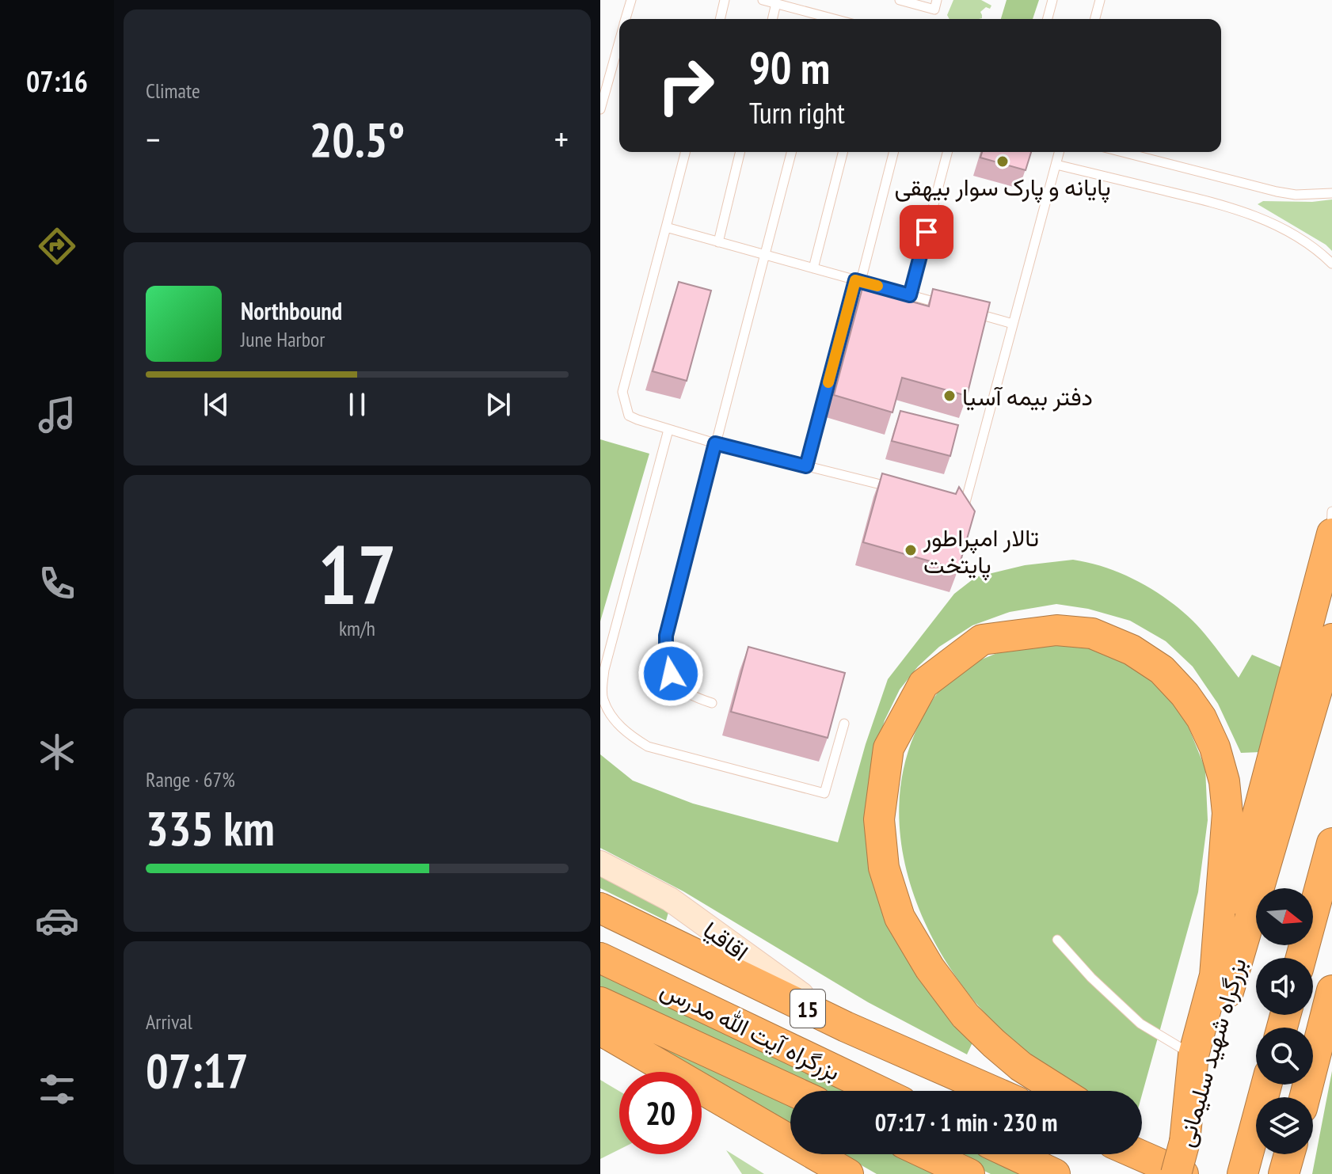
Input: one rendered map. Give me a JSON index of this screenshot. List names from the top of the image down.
{
  "streets": {
    "highway": ["15", "بزرگراه آیت الله مدرس", "بزرگراه شهید سلیمانی"],
    "main road": ["اقاقیا"]
  },
  "crossings": [
    ["اقاقیا", "بزرگراه آیت الله مدرس"]
  ],
  "places": ["پایانه و پارک سوار بیهقی", "دفتر بیمه آسیا", "تالار امپراطور پایتخت"],
  "north": "right",
  "page": {
    "tabs": "07:16",
    "tile": [
      "Climate",
      ["17", "km/h"],
      ["Range · 67%", "335 km"],
      ["Arrival", "07:17"]
    ],
    "turn": ["90 m", "Turn right"],
    "heat": ["−", "20.5°", "+"],
    "song": ["Northbound", "June Harbor"],
    "limit": "20",
    "trip": "07:17 · 1 min · 230 m"
  }
}
